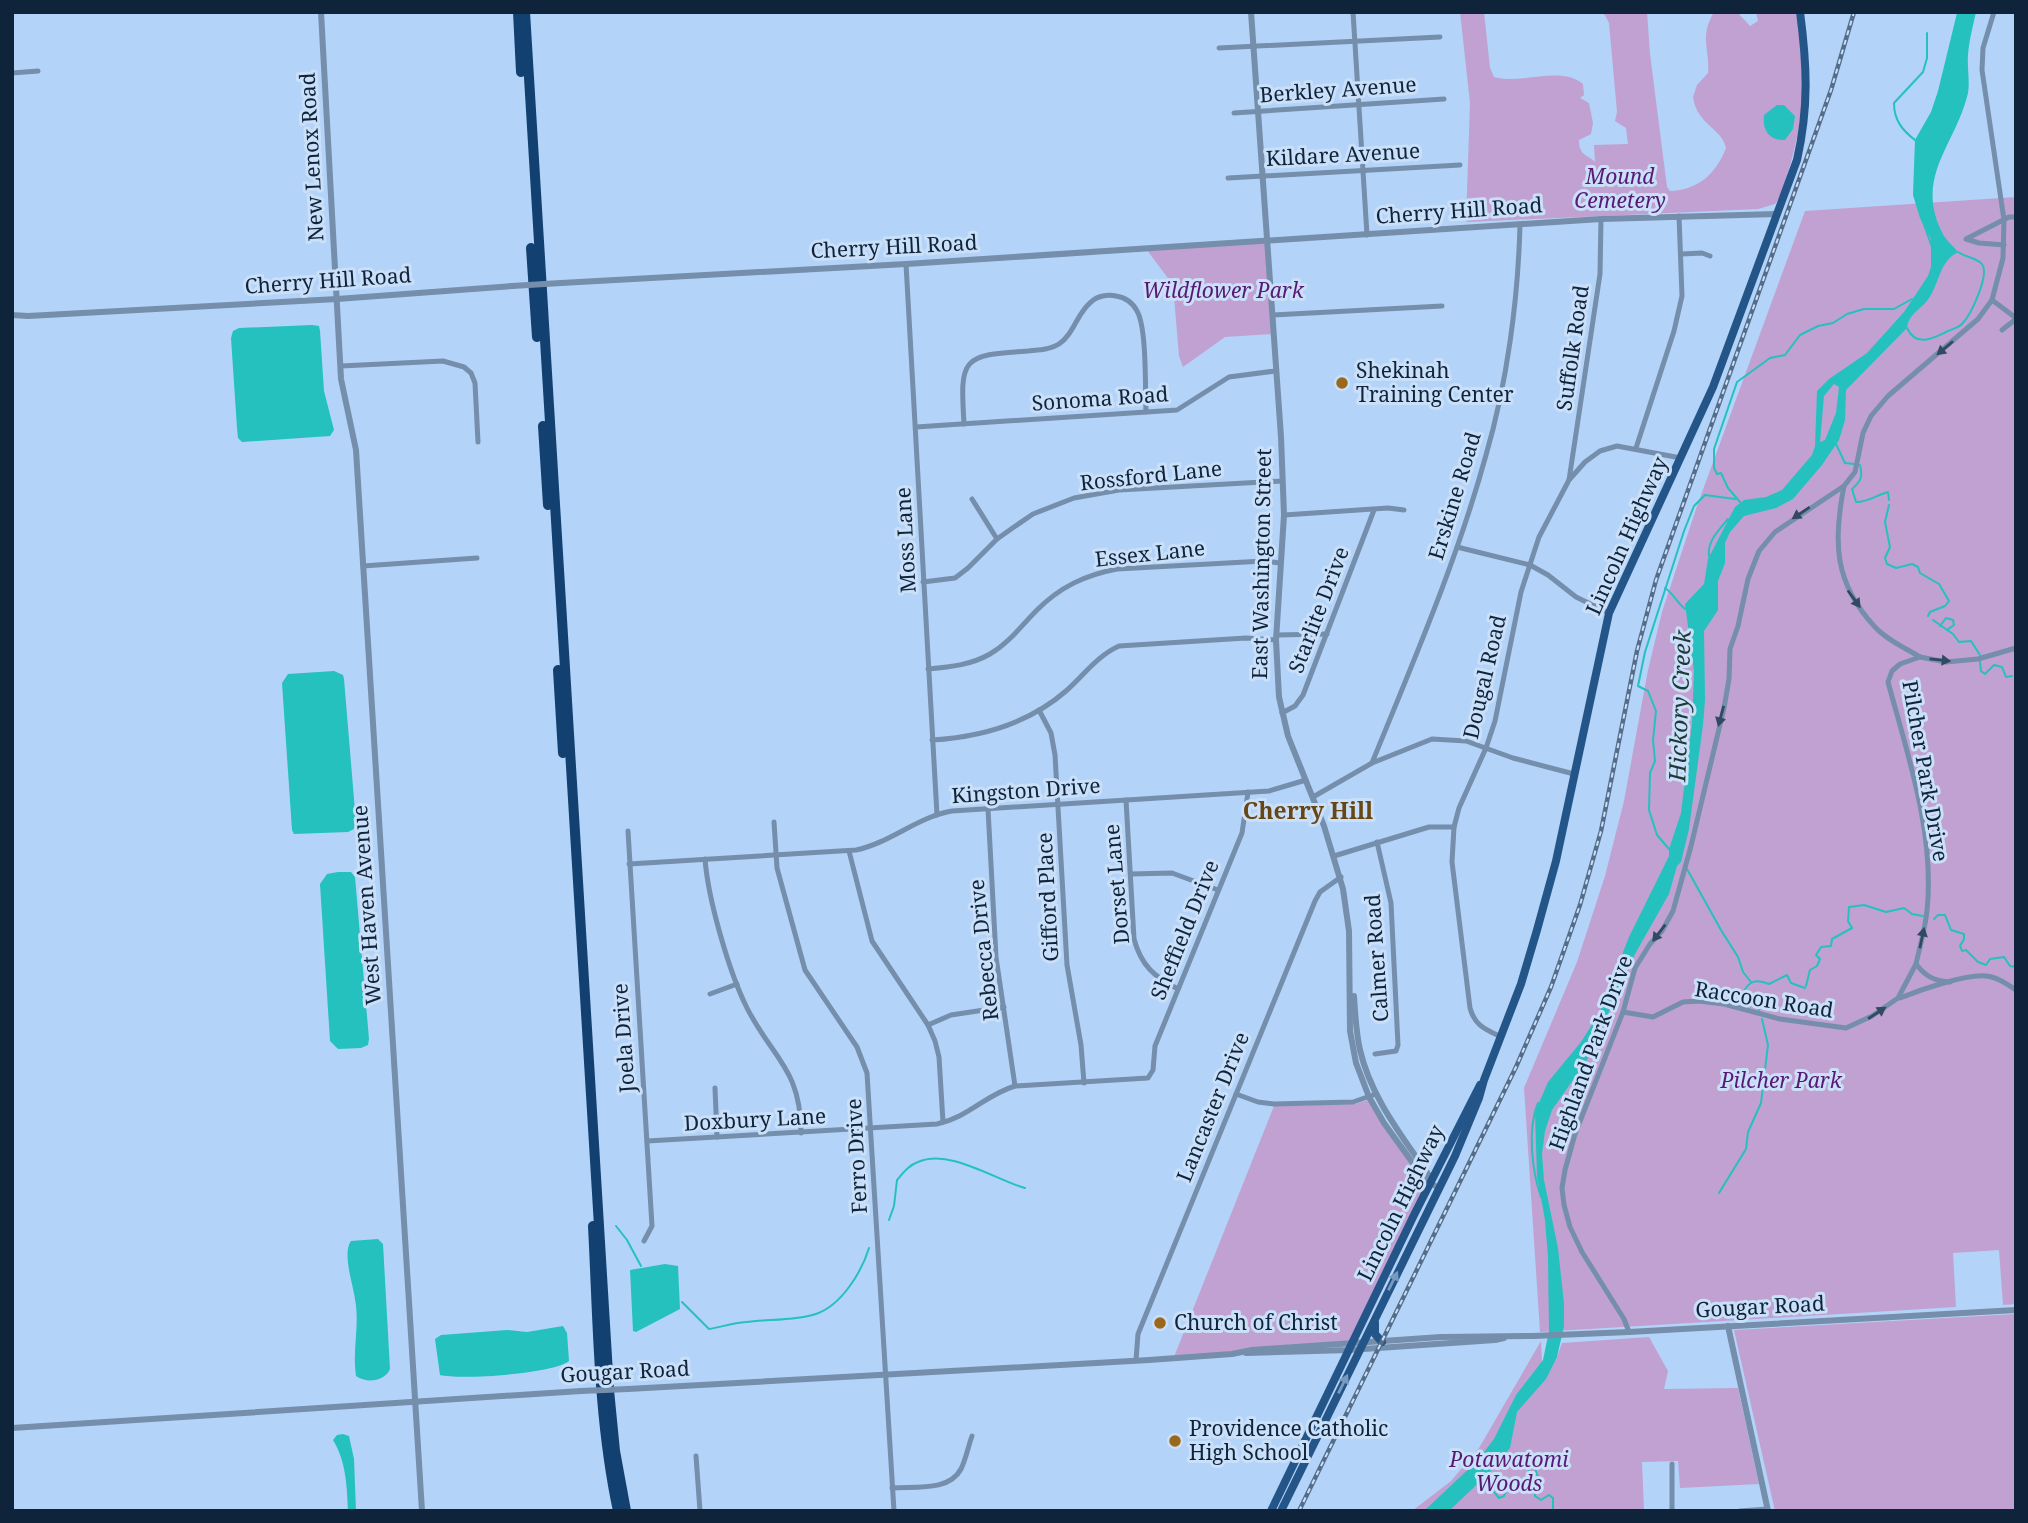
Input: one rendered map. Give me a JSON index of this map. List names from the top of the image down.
{
  "streets": {
    "main road": ["Lincoln Highway"],
    "street": [
      "Berkley Avenue",
      "Kildare Avenue",
      "New Lenox Road",
      "Cherry Hill Road",
      "Suffolk Road",
      "Sonoma Road",
      "Rossford Lane",
      "Erskine Road",
      "Moss Lane",
      "Essex Lane",
      "East Washington Street",
      "Starlite Drive",
      "Dougal Road",
      "Pilcher Park Drive",
      "Kingston Drive",
      "Dorset Lane",
      "Gifford Place",
      "West Haven Avenue",
      "Sheffield Drive",
      "Rebecca Drive",
      "Calmer Road",
      "Raccoon Road",
      "Joela Drive",
      "Highland Park Drive",
      "Lancaster Drive",
      "Doxbury Lane",
      "Ferro Drive",
      "Gougar Road"
    ]
  },
  "crossings": [
    ["Berkley Avenue", "East Washington Street"],
    ["Kildare Avenue", "East Washington Street"],
    ["New Lenox Road", "Cherry Hill Road"],
    ["New Lenox Road", "West Haven Avenue"],
    ["Cherry Hill Road", "Suffolk Road"],
    ["Cherry Hill Road", "Erskine Road"],
    ["Cherry Hill Road", "Lincoln Highway"],
    ["Cherry Hill Road", "Moss Lane"],
    ["Cherry Hill Road", "East Washington Street"],
    ["Cherry Hill Road", "West Haven Avenue"],
    ["Suffolk Road", "Dougal Road"],
    ["Sonoma Road", "Moss Lane"],
    ["Sonoma Road", "East Washington Street"],
    ["Rossford Lane", "Moss Lane"],
    ["Rossford Lane", "East Washington Street"],
    ["Lincoln Highway", "East Washington Street"],
    ["Lincoln Highway", "Dougal Road"],
    ["Lincoln Highway", "Gougar Road"],
    ["Moss Lane", "Essex Lane"],
    ["Moss Lane", "Kingston Drive"],
    ["Essex Lane", "East Washington Street"],
    ["East Washington Street", "Starlite Drive"],
    ["East Washington Street", "Kingston Drive"],
    ["East Washington Street", "Lancaster Drive"],
    ["Pilcher Park Drive", "Raccoon Road"],
    ["Kingston Drive", "Dorset Lane"],
    ["Kingston Drive", "Gifford Place"],
    ["Kingston Drive", "Sheffield Drive"],
    ["Kingston Drive", "Rebecca Drive"],
    ["Kingston Drive", "Joela Drive"],
    ["Kingston Drive", "Ferro Drive"],
    ["Dorset Lane", "Sheffield Drive"],
    ["Gifford Place", "Doxbury Lane"],
    ["West Haven Avenue", "Gougar Road"],
    ["Sheffield Drive", "Doxbury Lane"],
    ["Rebecca Drive", "Doxbury Lane"],
    ["Raccoon Road", "Highland Park Drive"],
    ["Joela Drive", "Doxbury Lane"],
    ["Highland Park Drive", "Gougar Road"],
    ["Lancaster Drive", "Gougar Road"],
    ["Doxbury Lane", "Ferro Drive"],
    ["Ferro Drive", "Gougar Road"]
  ],
  "one_way": ["Raccoon Road", "Highland Park Drive"],
  "districts": ["Cherry Hill"],
  "water": ["Hickory Creek"],
  "parks": [
    "Mound Cemetery",
    "Wildflower Park",
    "Pilcher Park",
    "Potawatomi Woods"
  ],
  "places": ["Shekinah Training Center", "Church of Christ", "Providence Catholic High School"]
}
